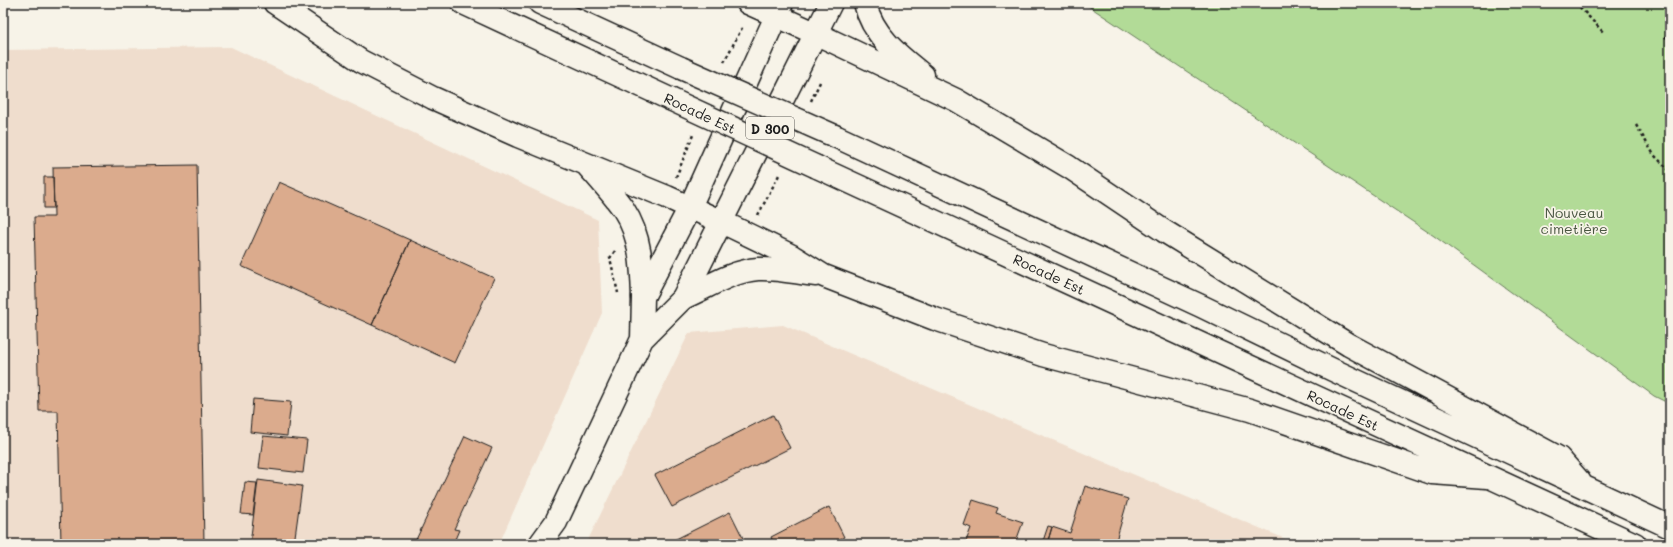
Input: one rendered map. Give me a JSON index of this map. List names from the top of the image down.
{
  "streets": {
    "main road": ["Rocade Est", "D 300"]
  },
  "parks": ["Nouveau cimetière"]
}
